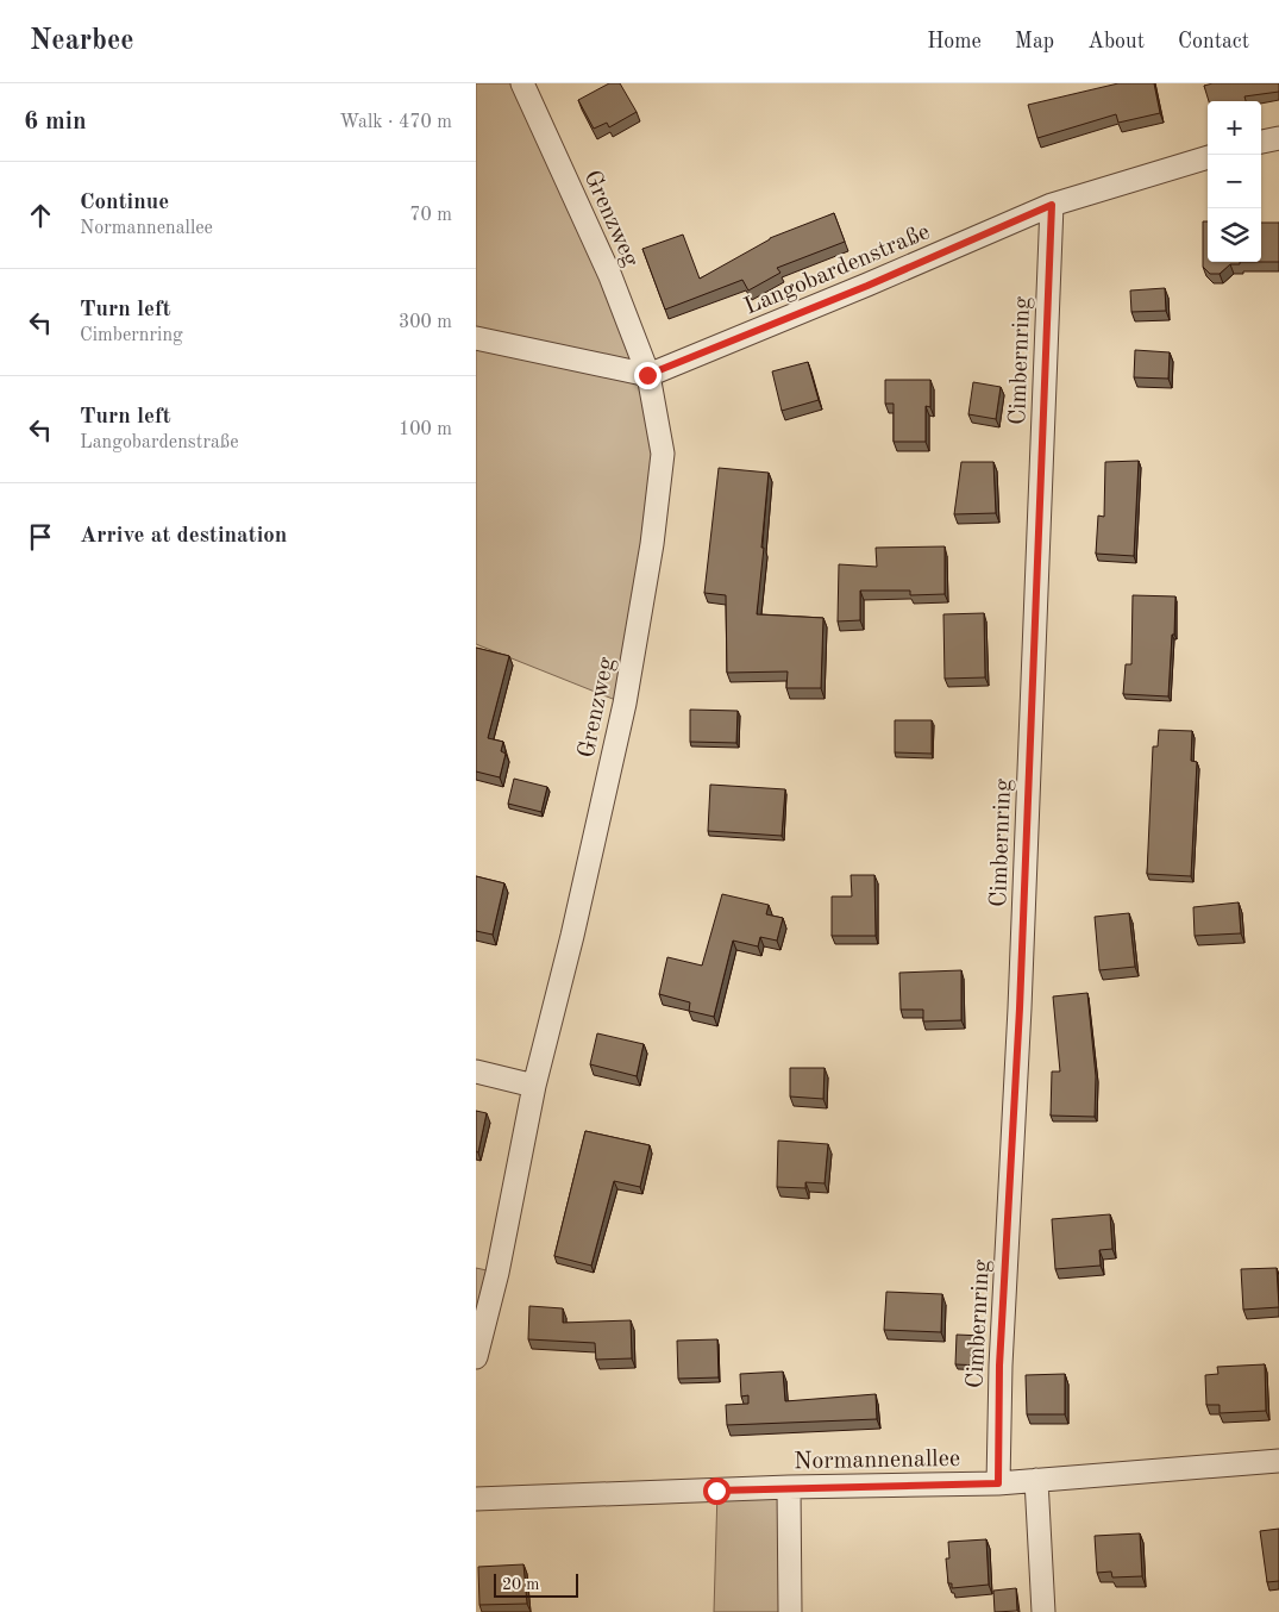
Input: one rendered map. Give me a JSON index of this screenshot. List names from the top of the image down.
{
  "streets": {
    "street": [
      "Grenzweg",
      "Langobardenstraße",
      "Cimbernring",
      "Normannenallee"
    ]
  },
  "crossings": [
    ["Grenzweg", "Langobardenstraße"],
    ["Langobardenstraße", "Cimbernring"],
    ["Cimbernring", "Normannenallee"]
  ],
  "scale_bar": "20 m",
  "page": {
    "header": "Nearbee",
    "nav": [
      "Home",
      "Map",
      "About",
      "Contact"
    ],
    "heading": ["6 min", "Walk · 470 m"],
    "map_buttons": ["+", "−"],
    "list": [
      ["Continue", "Normannenallee", "70 m"],
      ["Turn left", "Cimbernring", "300 m"],
      ["Turn left", "Langobardenstraße", "100 m"],
      "Arrive at destination"
    ],
    "scale": "20 m"
  }
}
